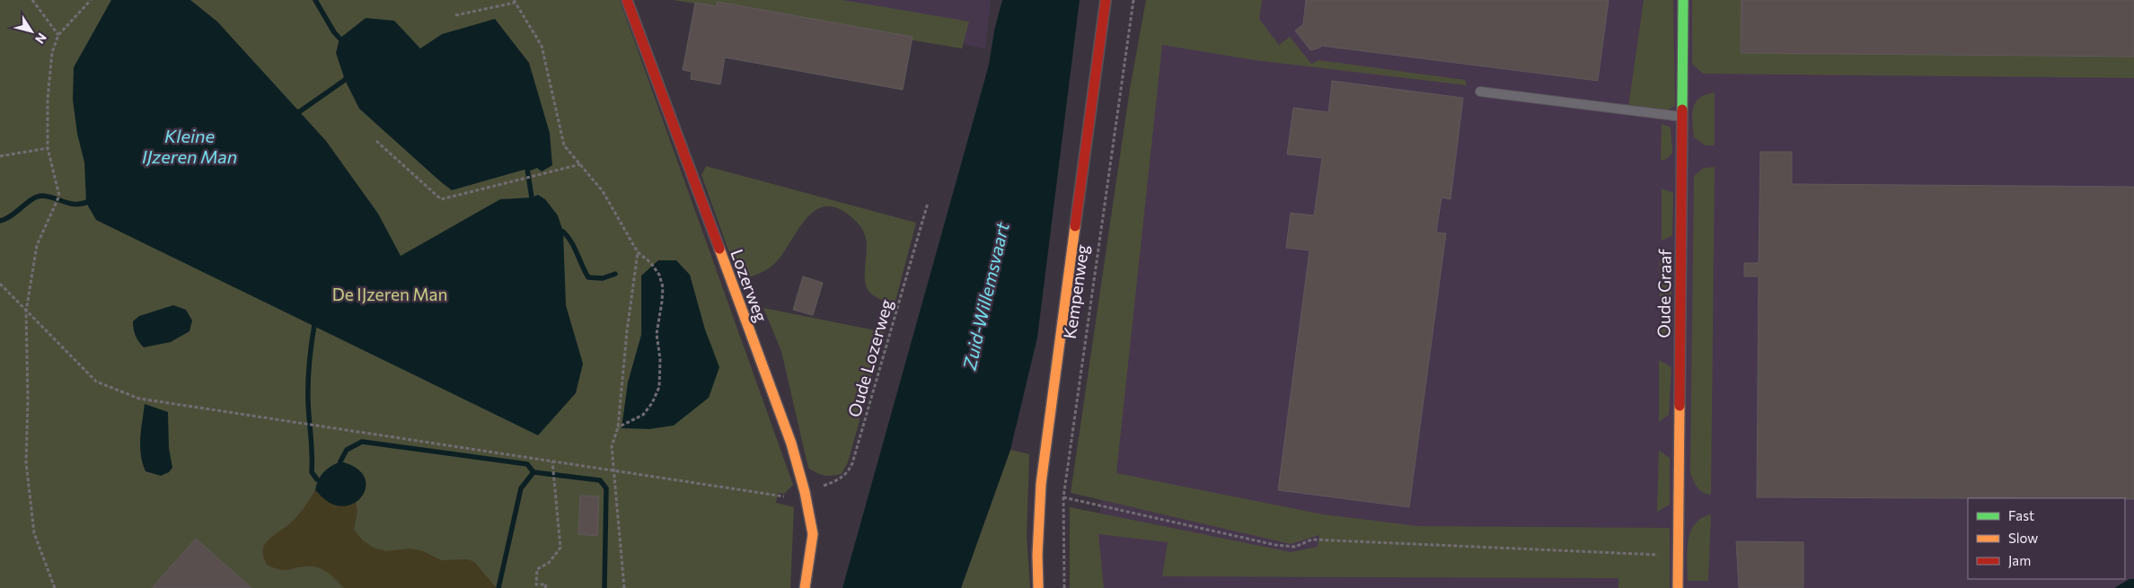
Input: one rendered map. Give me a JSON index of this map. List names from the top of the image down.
{
  "streets": {
    "street": ["Lozerweg", "Kempenweg", "Oude Graaf"],
    "path": ["Oude Lozerweg"]
  },
  "crossings": [
    ["Lozerweg", "Oude Lozerweg"]
  ],
  "water": ["Kleine IJzeren Man", "Zuid-Willemsvaart"],
  "parks": ["De IJzeren Man"],
  "legend": ["Fast", "Slow", "Jam"],
  "north": "bottom right"
}
